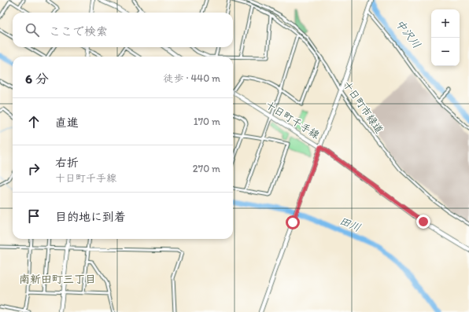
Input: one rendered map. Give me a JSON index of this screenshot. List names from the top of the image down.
{
  "streets": {
    "street": ["十日町市緑道", "十日町千手線"]
  },
  "districts": ["南新田町三丁目"],
  "water": ["中沢川", "田川"],
  "page": {
    "map_buttons": ["+", "−"],
    "search": "ここで検索",
    "heading": ["6 分", "徒歩 · 440 m"],
    "list": [
      ["直進", "170 m"],
      ["右折", "十日町千手線", "270 m"],
      "目的地に到着"
    ]
  }
}
